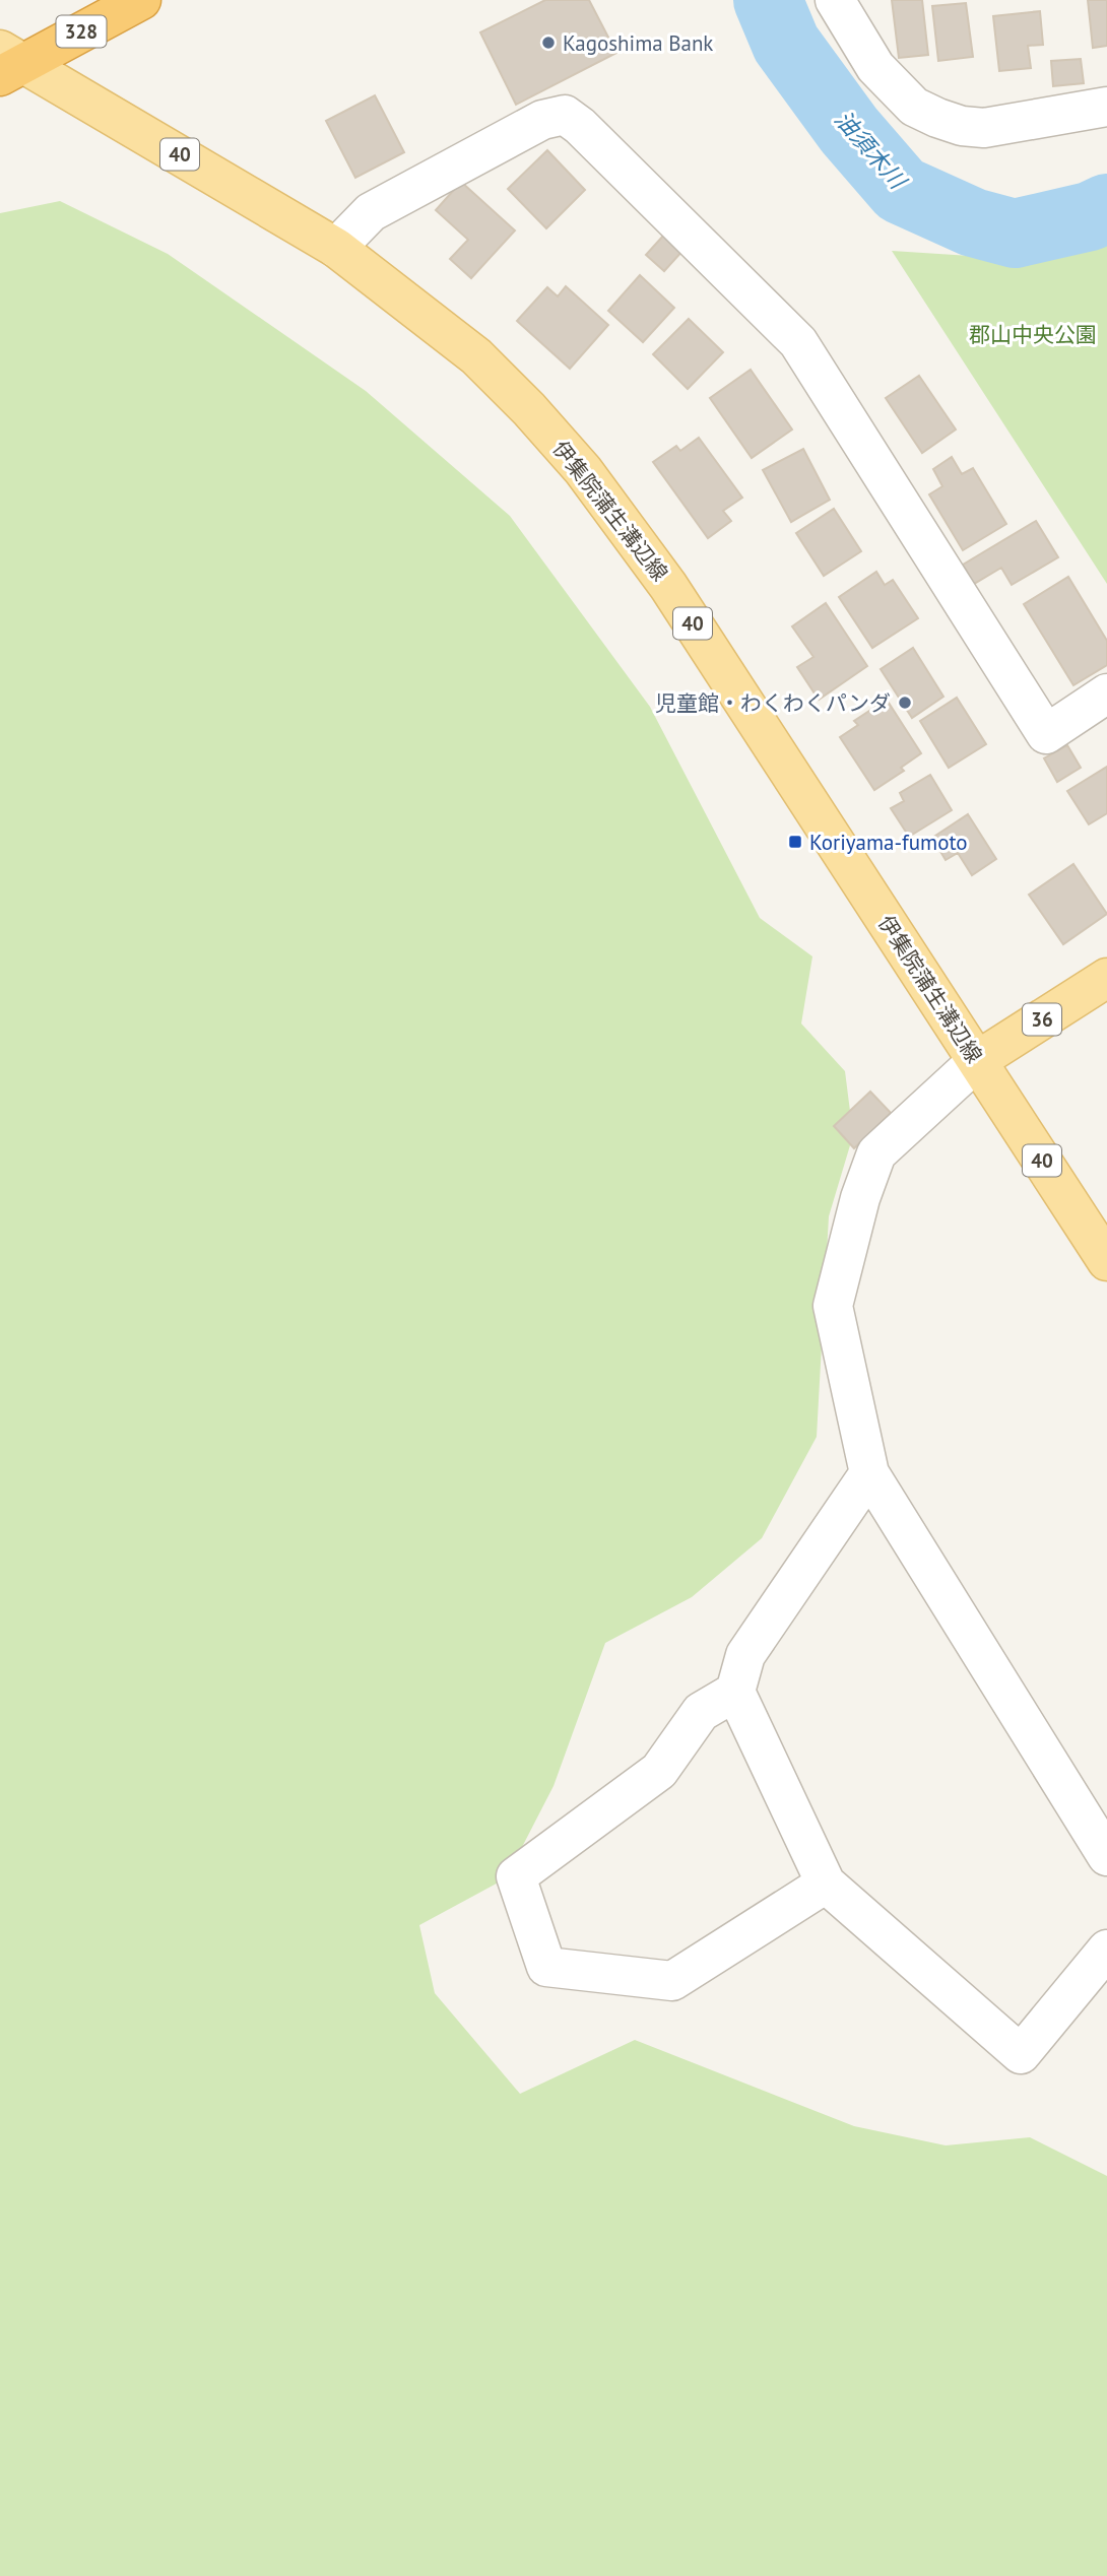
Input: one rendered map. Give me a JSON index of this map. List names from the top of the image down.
{
  "streets": {
    "highway": ["328"],
    "main road": ["40", "伊集院蒲生溝辺線", "36"]
  },
  "crossings": [
    ["328", "伊集院蒲生溝辺線"],
    ["伊集院蒲生溝辺線", "36"]
  ],
  "water": ["油須木川"],
  "parks": ["郡山中央公園"],
  "places": {
    "other": ["Kagoshima Bank", "児童館・わくわくパンダ"],
    "transit": ["Koriyama-fumoto"]
  }
}
